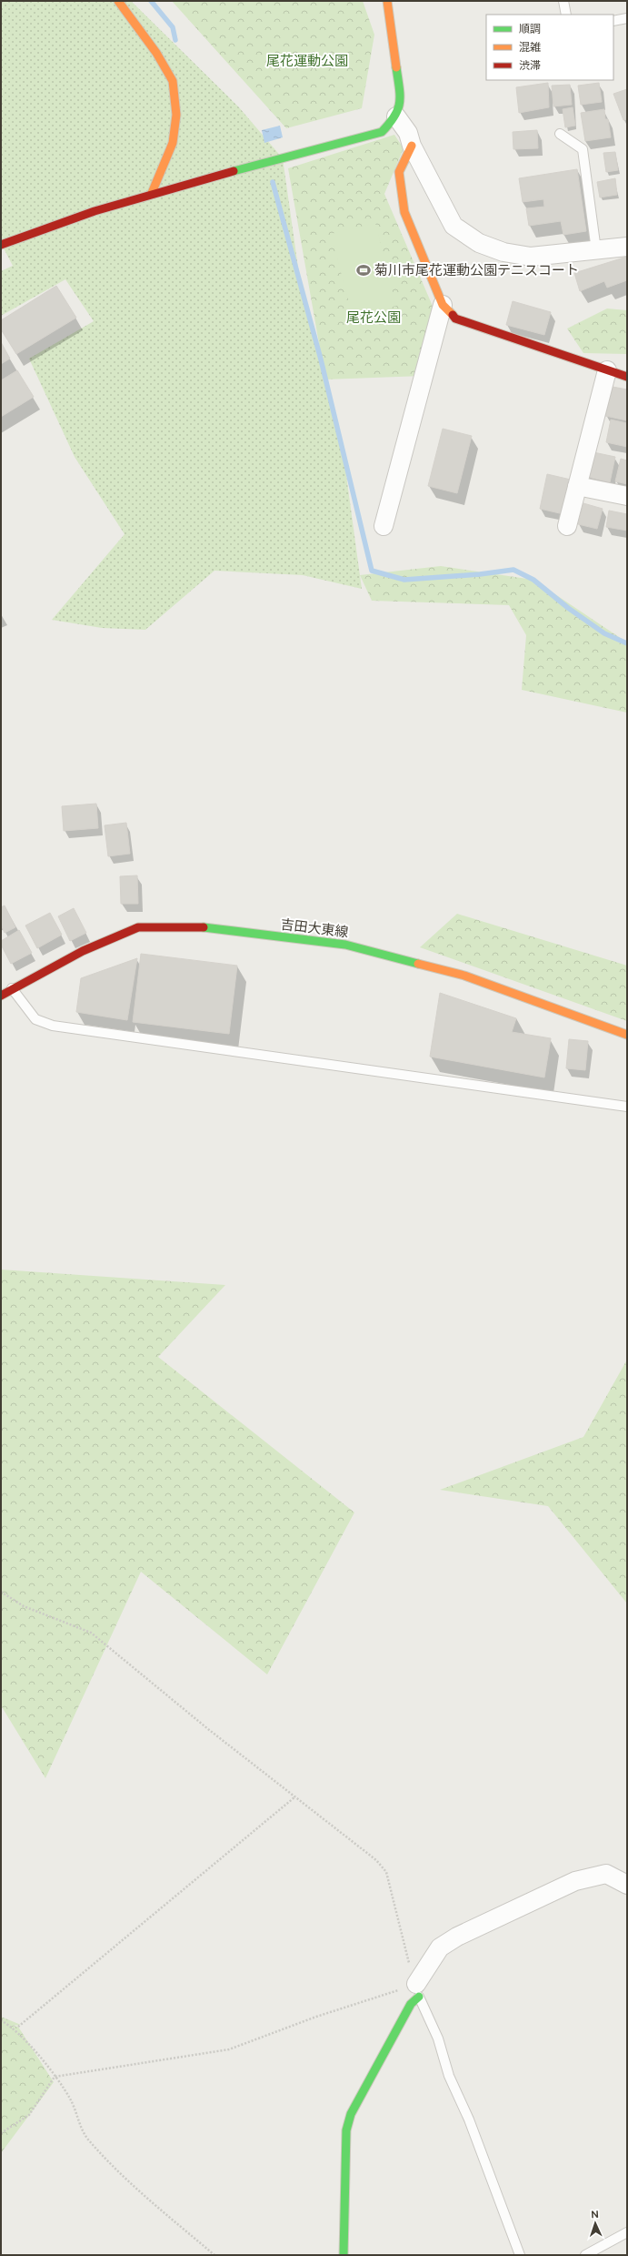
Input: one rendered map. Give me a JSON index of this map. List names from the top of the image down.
{
  "streets": {
    "street": ["吉田大東線"]
  },
  "parks": ["尾花運動公園", "尾花公園"],
  "places": {
    "sports": ["菊川市尾花運動公園テニスコート"]
  },
  "legend": ["順調", "混雑", "渋滞"],
  "north": "top"
}
